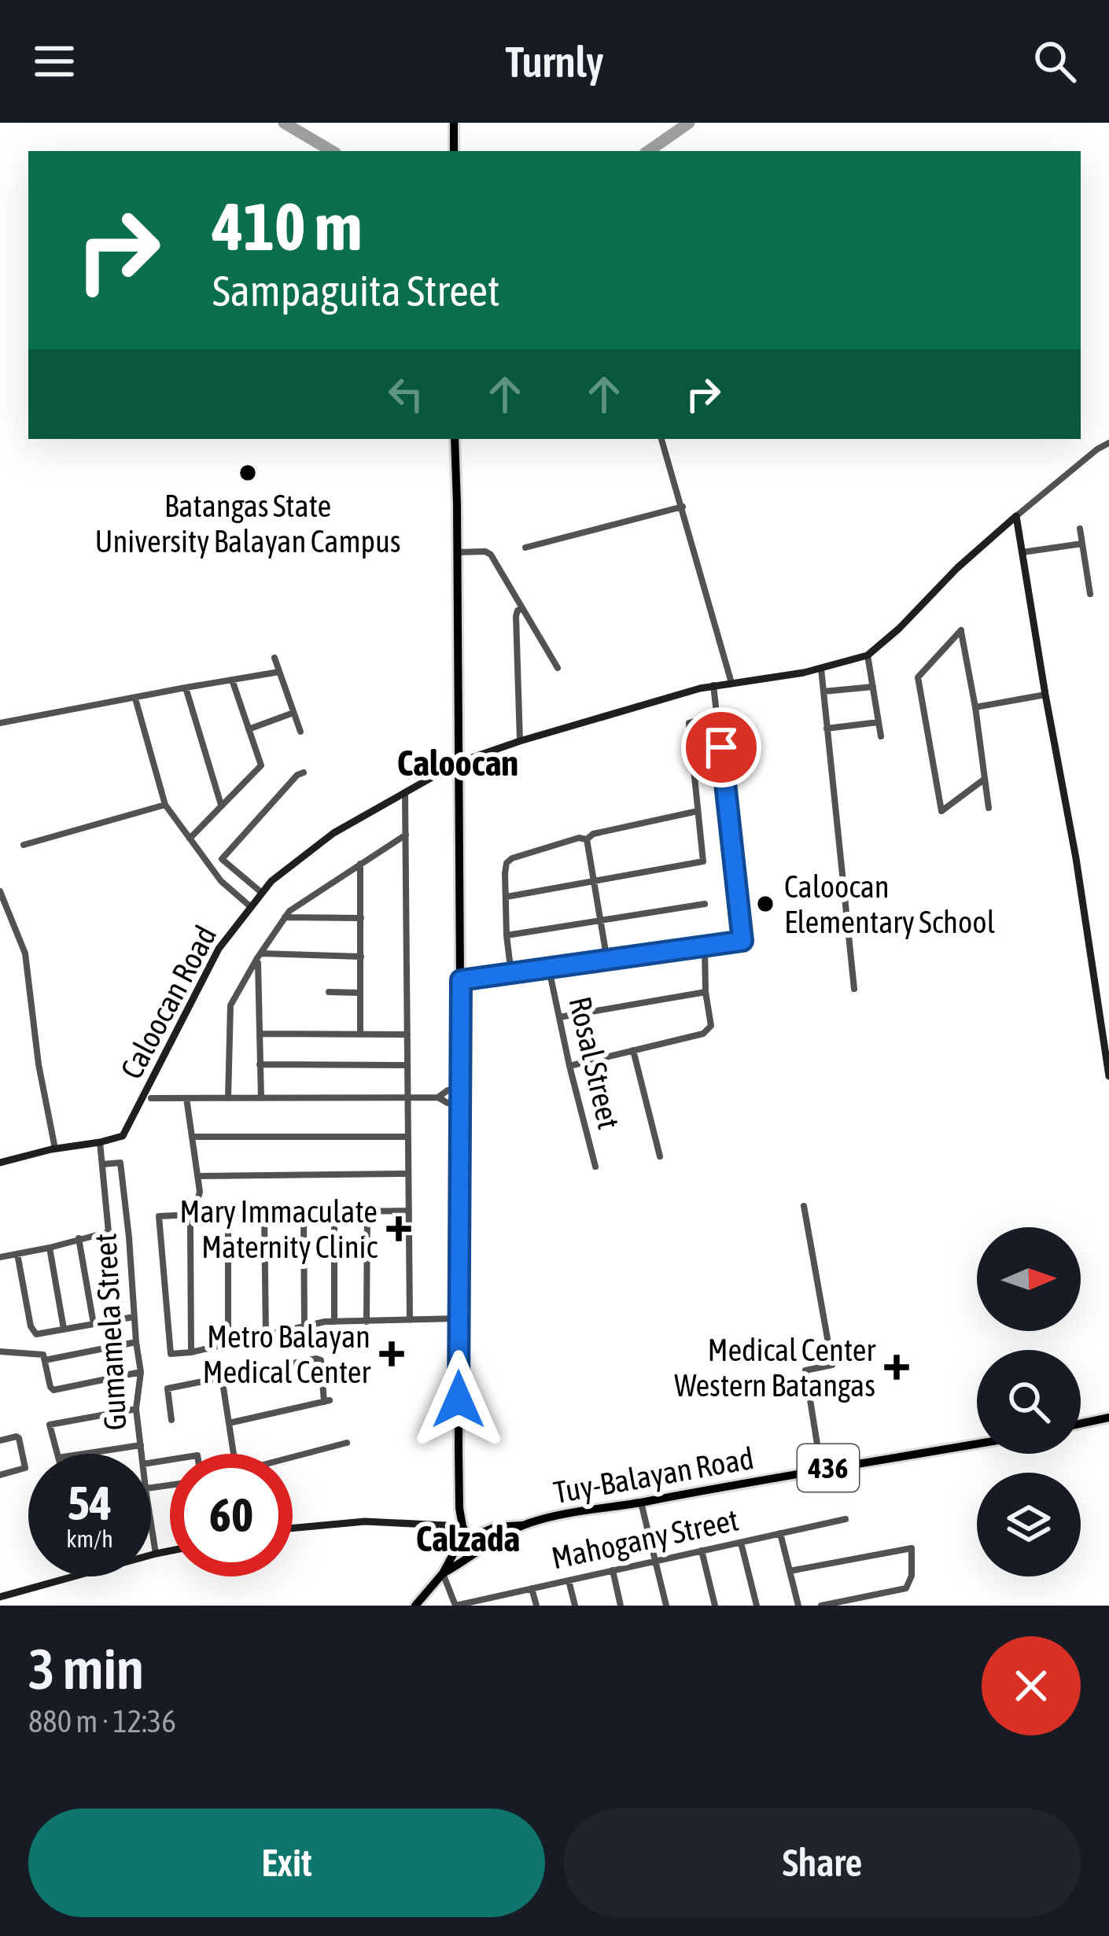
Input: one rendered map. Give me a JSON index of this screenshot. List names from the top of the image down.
{
  "streets": {
    "main road": ["436", "Tuy-Balayan Road"],
    "street": [
      "Caloocan Road",
      "Rosal Street",
      "Gumamela Street",
      "Mahogany Street"
    ]
  },
  "crossings": [
    ["436", "Tuy-Balayan Road"]
  ],
  "districts": ["Caloocan", "Calzada"],
  "places": {
    "other": ["Batangas State University Balayan Campus", "Caloocan Elementary School"],
    "health": ["Mary Immaculate Maternity Clinic", "Metro Balayan Medical Center", "Medical Center Western Batangas"]
  },
  "north": "right",
  "page": {
    "header": "Turnly",
    "turn": ["410 m", "Sampaguita Street"],
    "speed": "54 km/h",
    "limit": "60",
    "heading": ["3 min", "880 m · 12:36"],
    "buttons": ["Exit", "Share"]
  }
}
